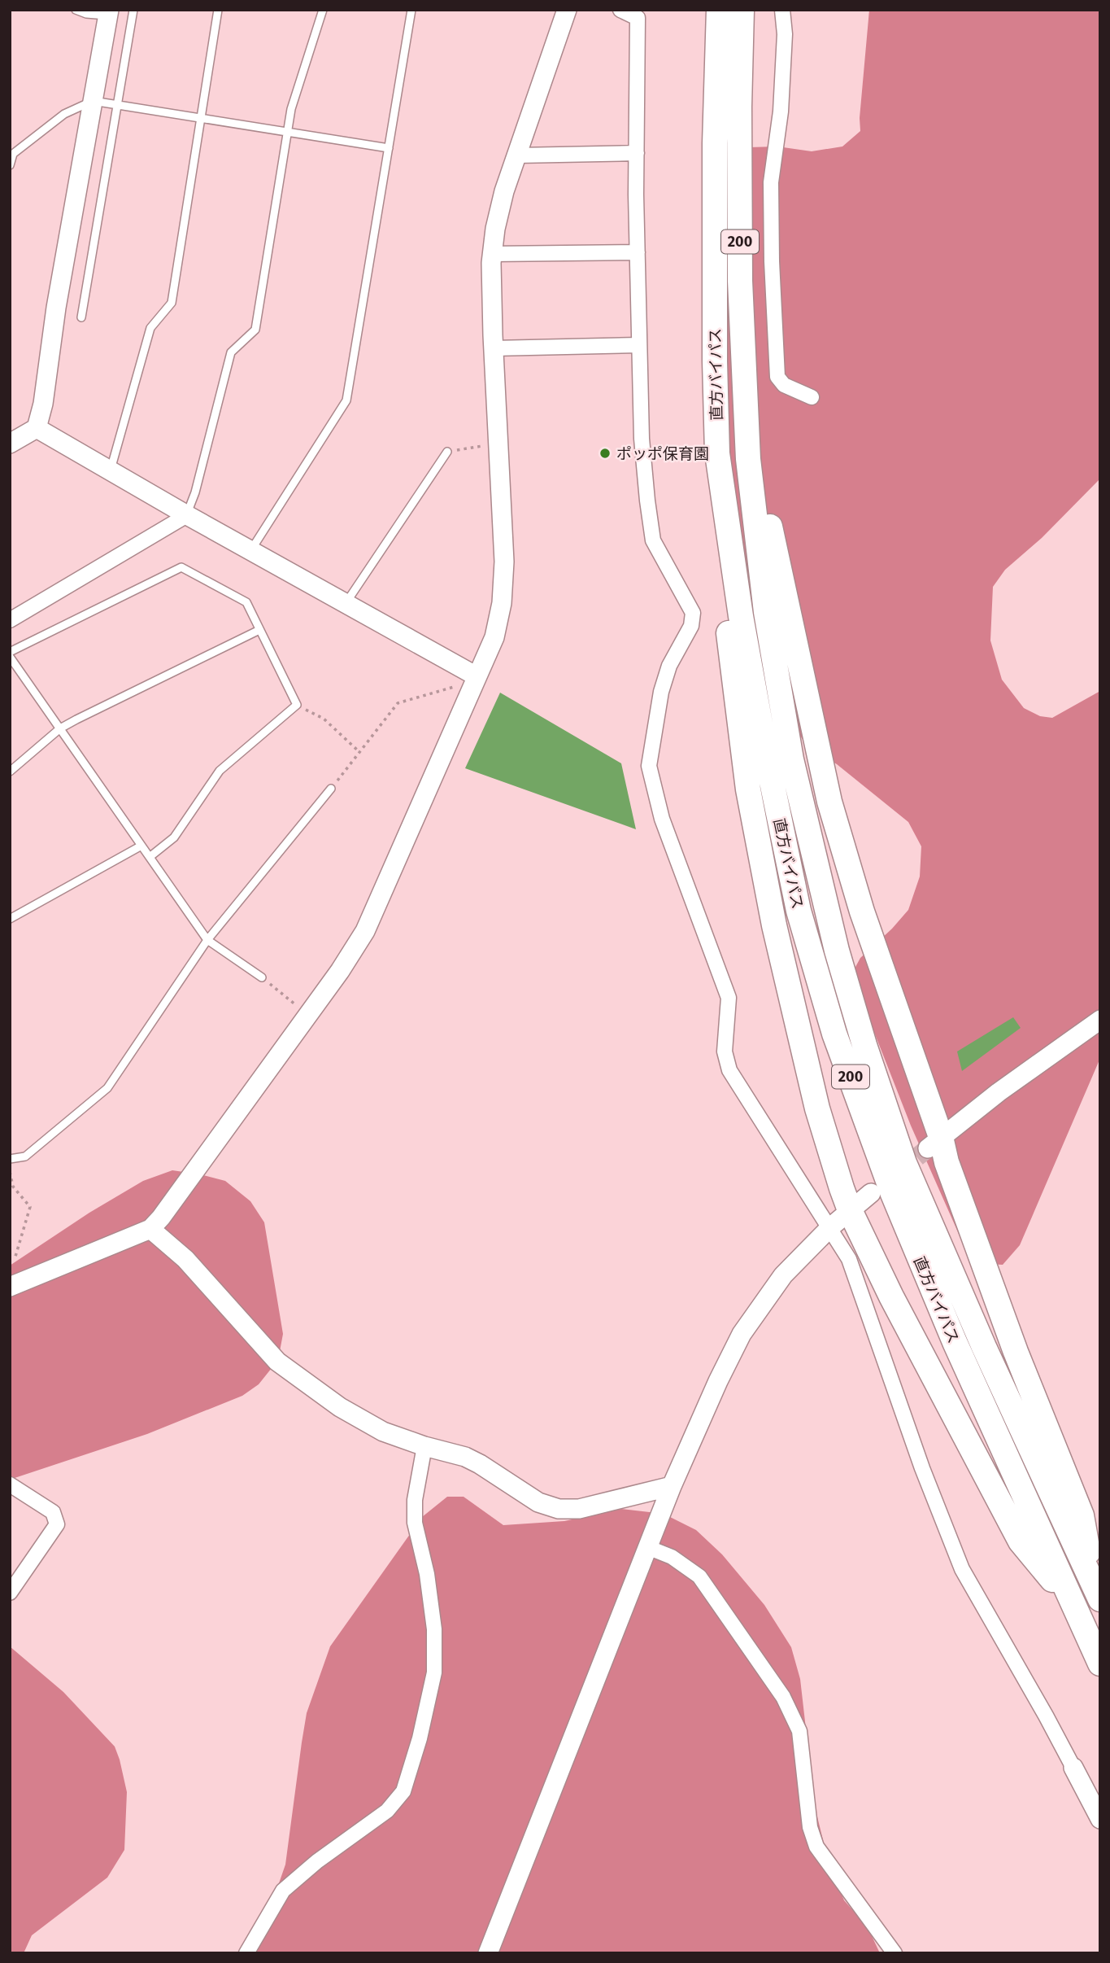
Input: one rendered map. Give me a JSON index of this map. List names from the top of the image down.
{
  "streets": {
    "highway": ["200", "直方バイパス"]
  },
  "places": ["ポッポ保育園"]
}
